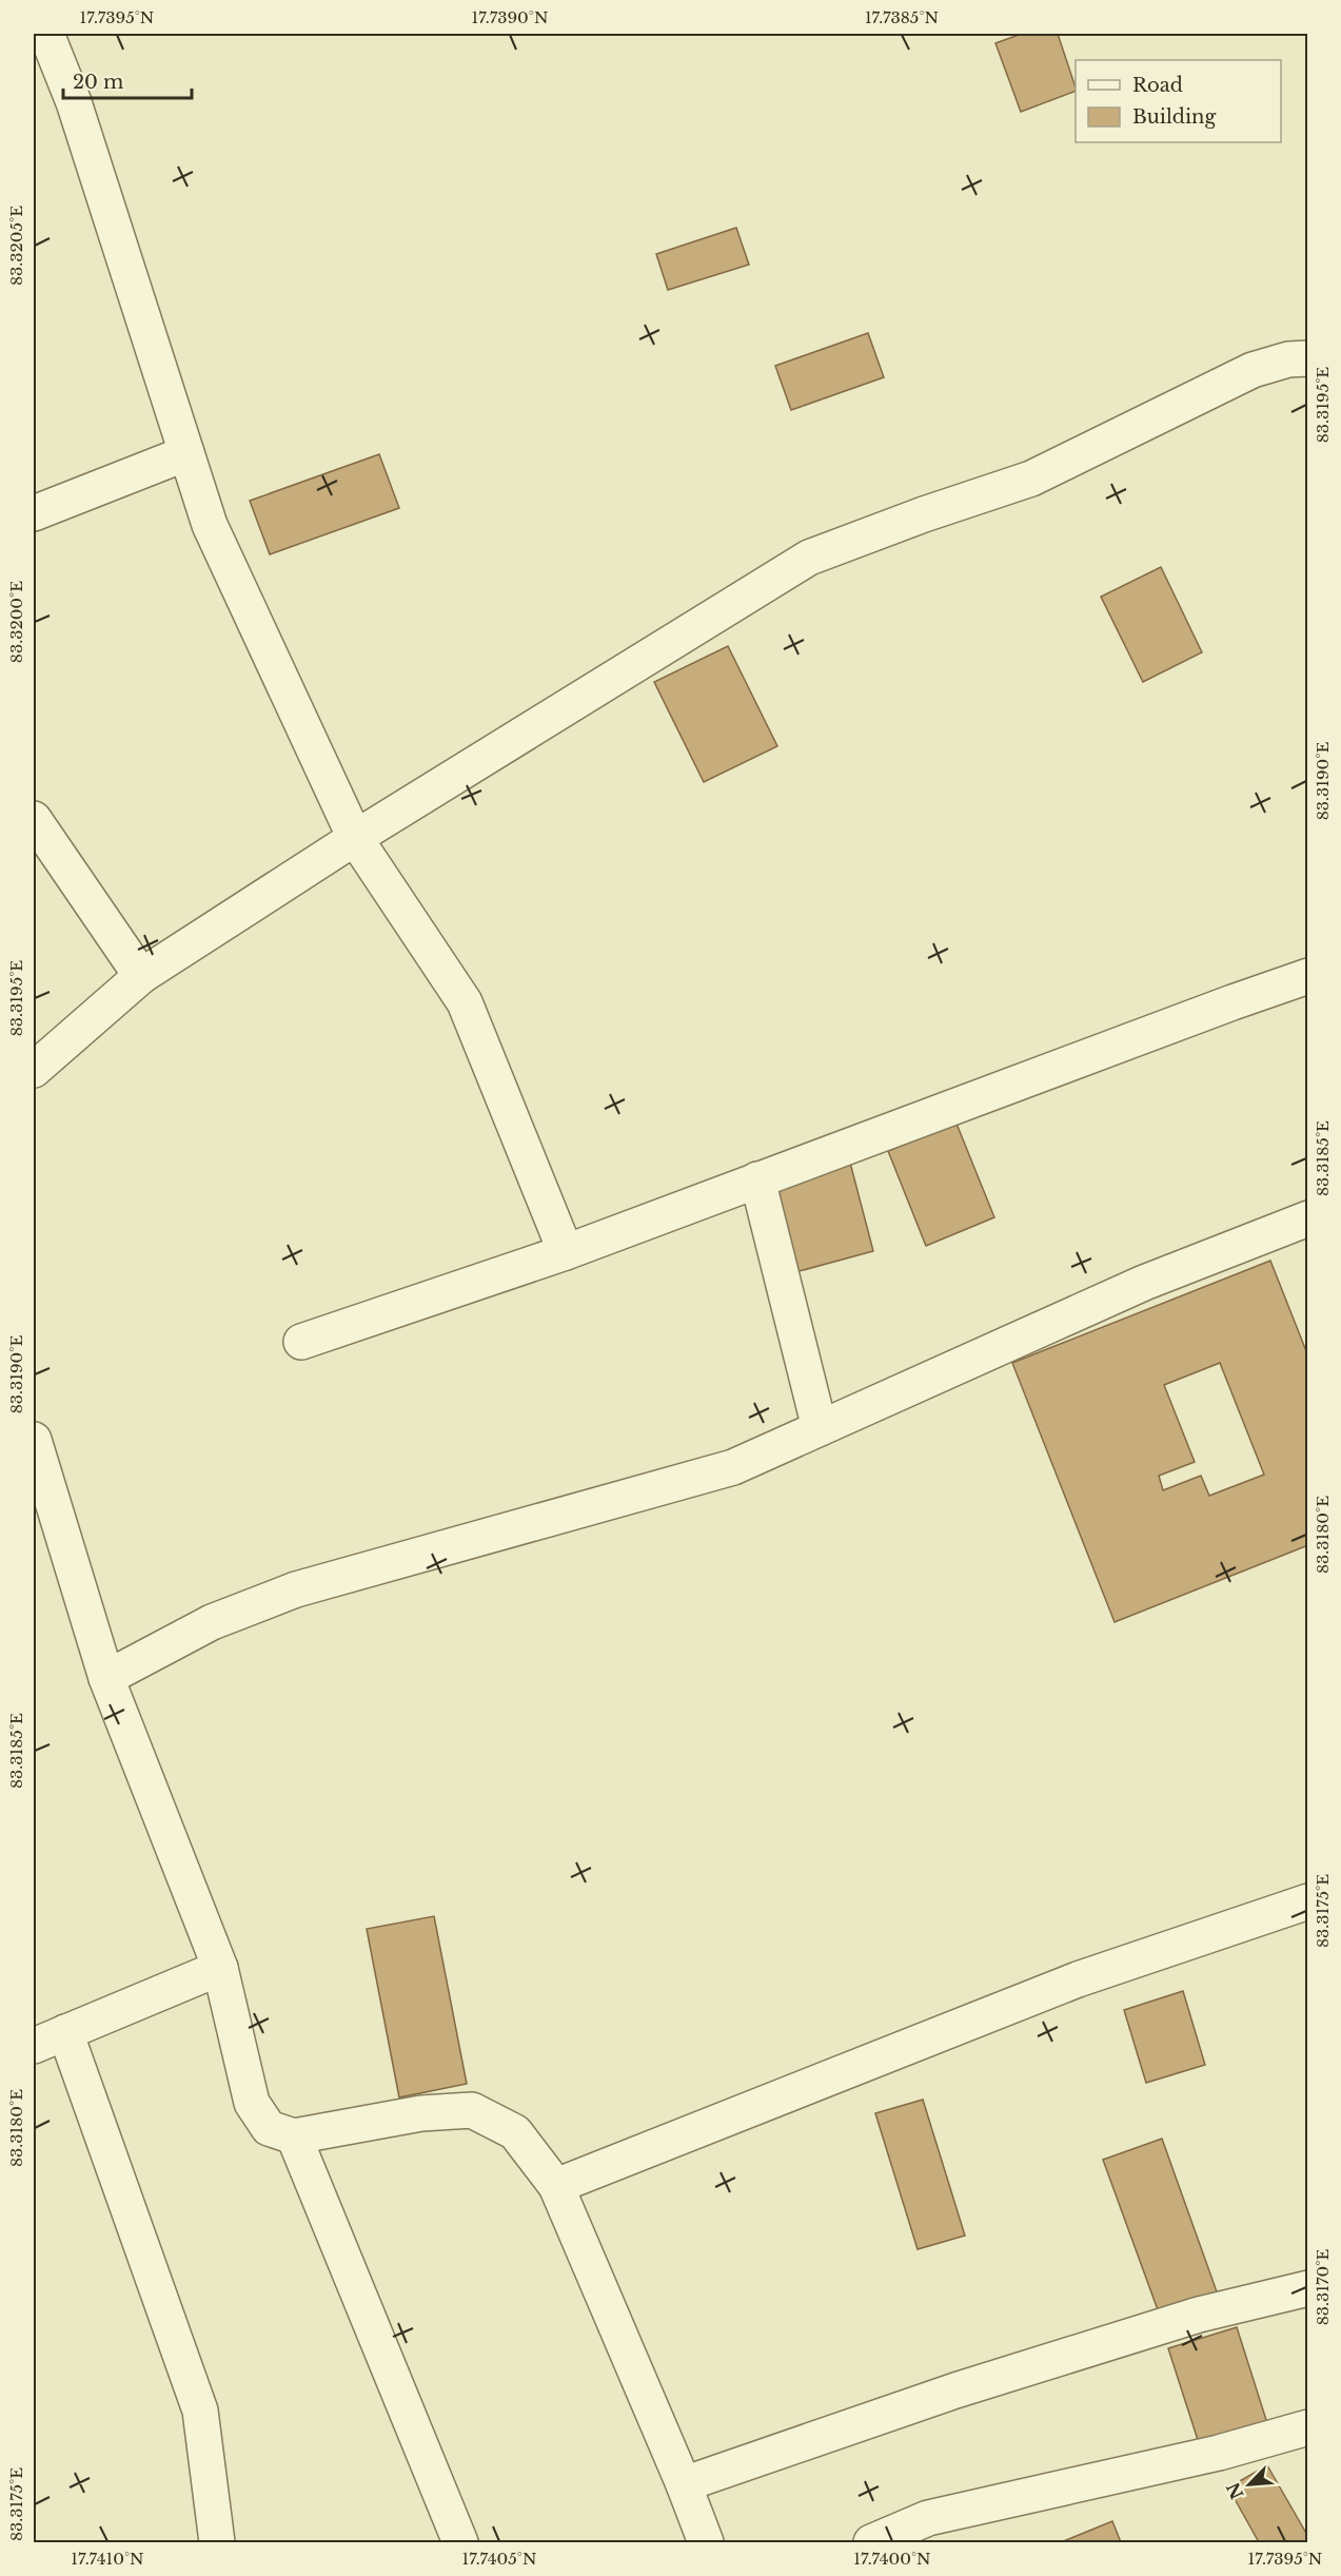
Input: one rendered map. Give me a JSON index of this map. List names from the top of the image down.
{
  "legend": ["Road", "Building"],
  "scale_bar": "20 m",
  "north": "bottom left",
  "coordinates": [
    "17.7395°N",
    "17.7390°N",
    "17.7385°N",
    "83.3205°E",
    "83.3195°E",
    "83.3200°E",
    "83.3190°E",
    "83.3185°E",
    "83.3180°E",
    "83.3175°E",
    "83.3170°E",
    "17.7410°N",
    "17.7405°N",
    "17.7400°N"
  ]
}
